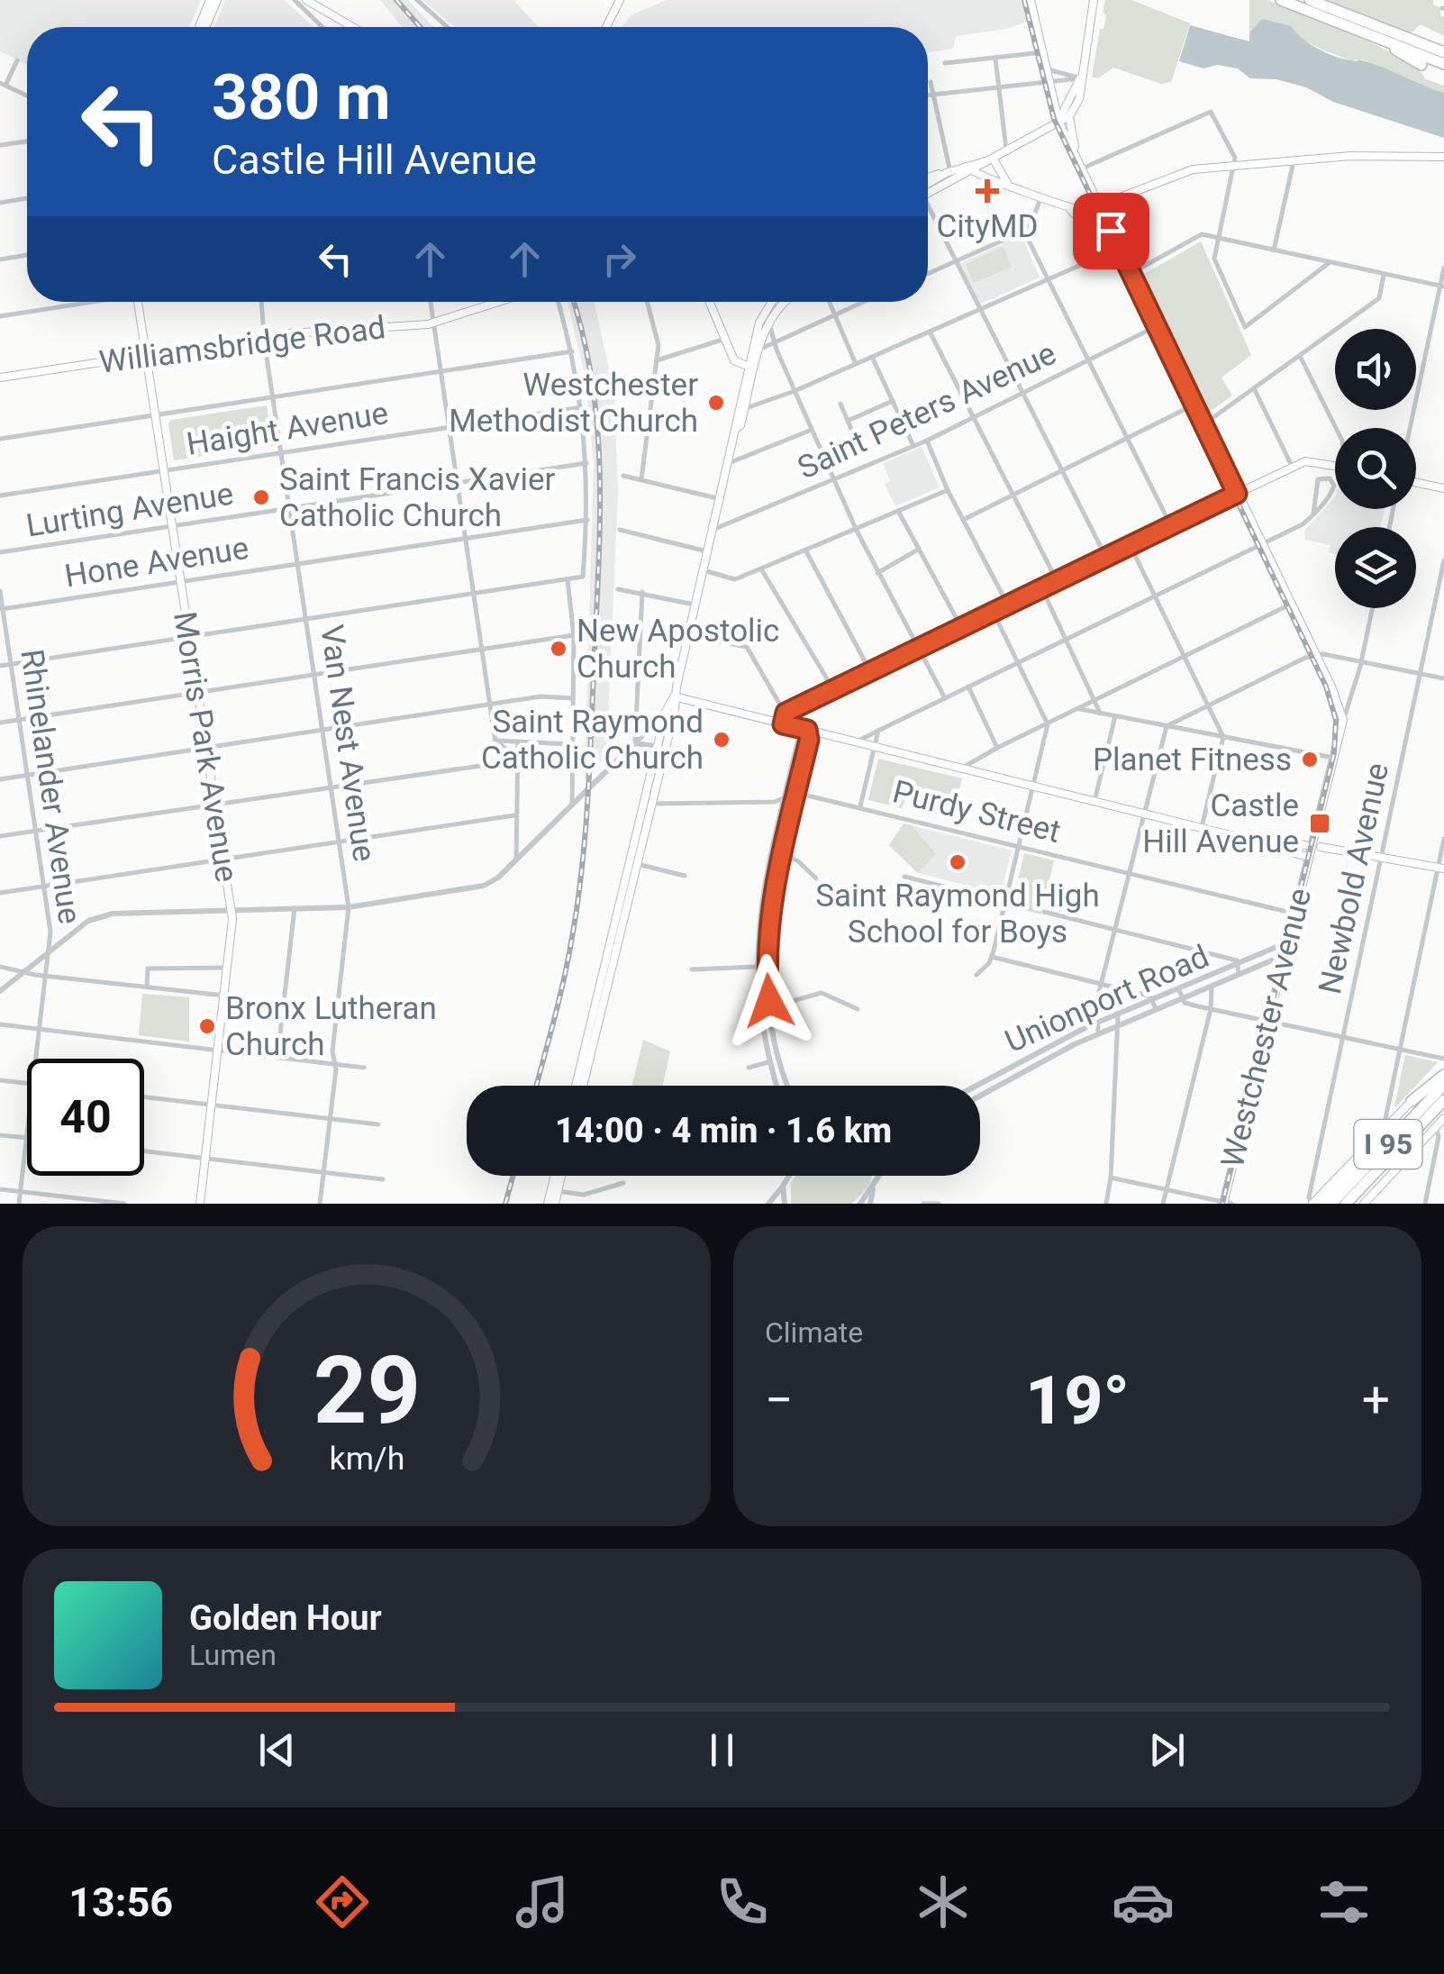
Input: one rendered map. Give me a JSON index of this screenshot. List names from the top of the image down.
{
  "streets": {
    "highway": ["I 95"],
    "main road": ["Williamsbridge Road", "Morris Park Avenue", "Westchester Avenue"],
    "street": [
      "Saint Peters Avenue",
      "Haight Avenue",
      "Lurting Avenue",
      "Hone Avenue",
      "Van Nest Avenue",
      "Rhinelander Avenue",
      "Purdy Street",
      "Newbold Avenue",
      "Unionport Road"
    ]
  },
  "crossings": [
    ["Williamsbridge Road", "Van Nest Avenue"],
    ["Williamsbridge Road", "Morris Park Avenue"],
    ["Haight Avenue", "Van Nest Avenue"],
    ["Haight Avenue", "Morris Park Avenue"],
    ["Lurting Avenue", "Van Nest Avenue"],
    ["Lurting Avenue", "Morris Park Avenue"],
    ["Hone Avenue", "Van Nest Avenue"],
    ["Hone Avenue", "Morris Park Avenue"],
    ["Hone Avenue", "Rhinelander Avenue"],
    ["Purdy Street", "Westchester Avenue"],
    ["Unionport Road", "Westchester Avenue"]
  ],
  "places": {
    "health": ["CityMD"],
    "other": [
      "Westchester Methodist Church",
      "Saint Francis Xavier Catholic Church",
      "New Apostolic Church",
      "Saint Raymond Catholic Church",
      "Planet Fitness",
      "Saint Raymond High School for Boys",
      "Bronx Lutheran Church"
    ],
    "transit": ["Castle Hill Avenue"]
  },
  "page": {
    "turn": ["380 m", "Castle Hill Avenue"],
    "limit": "40",
    "trip": "14:00 · 4 min · 1.6 km",
    "tile": "Climate",
    "heat": ["−", "19°", "+"],
    "song": ["Golden Hour", "Lumen"],
    "tabs": "13:56",
    "gauge": ["29", "km/h"]
  }
}
